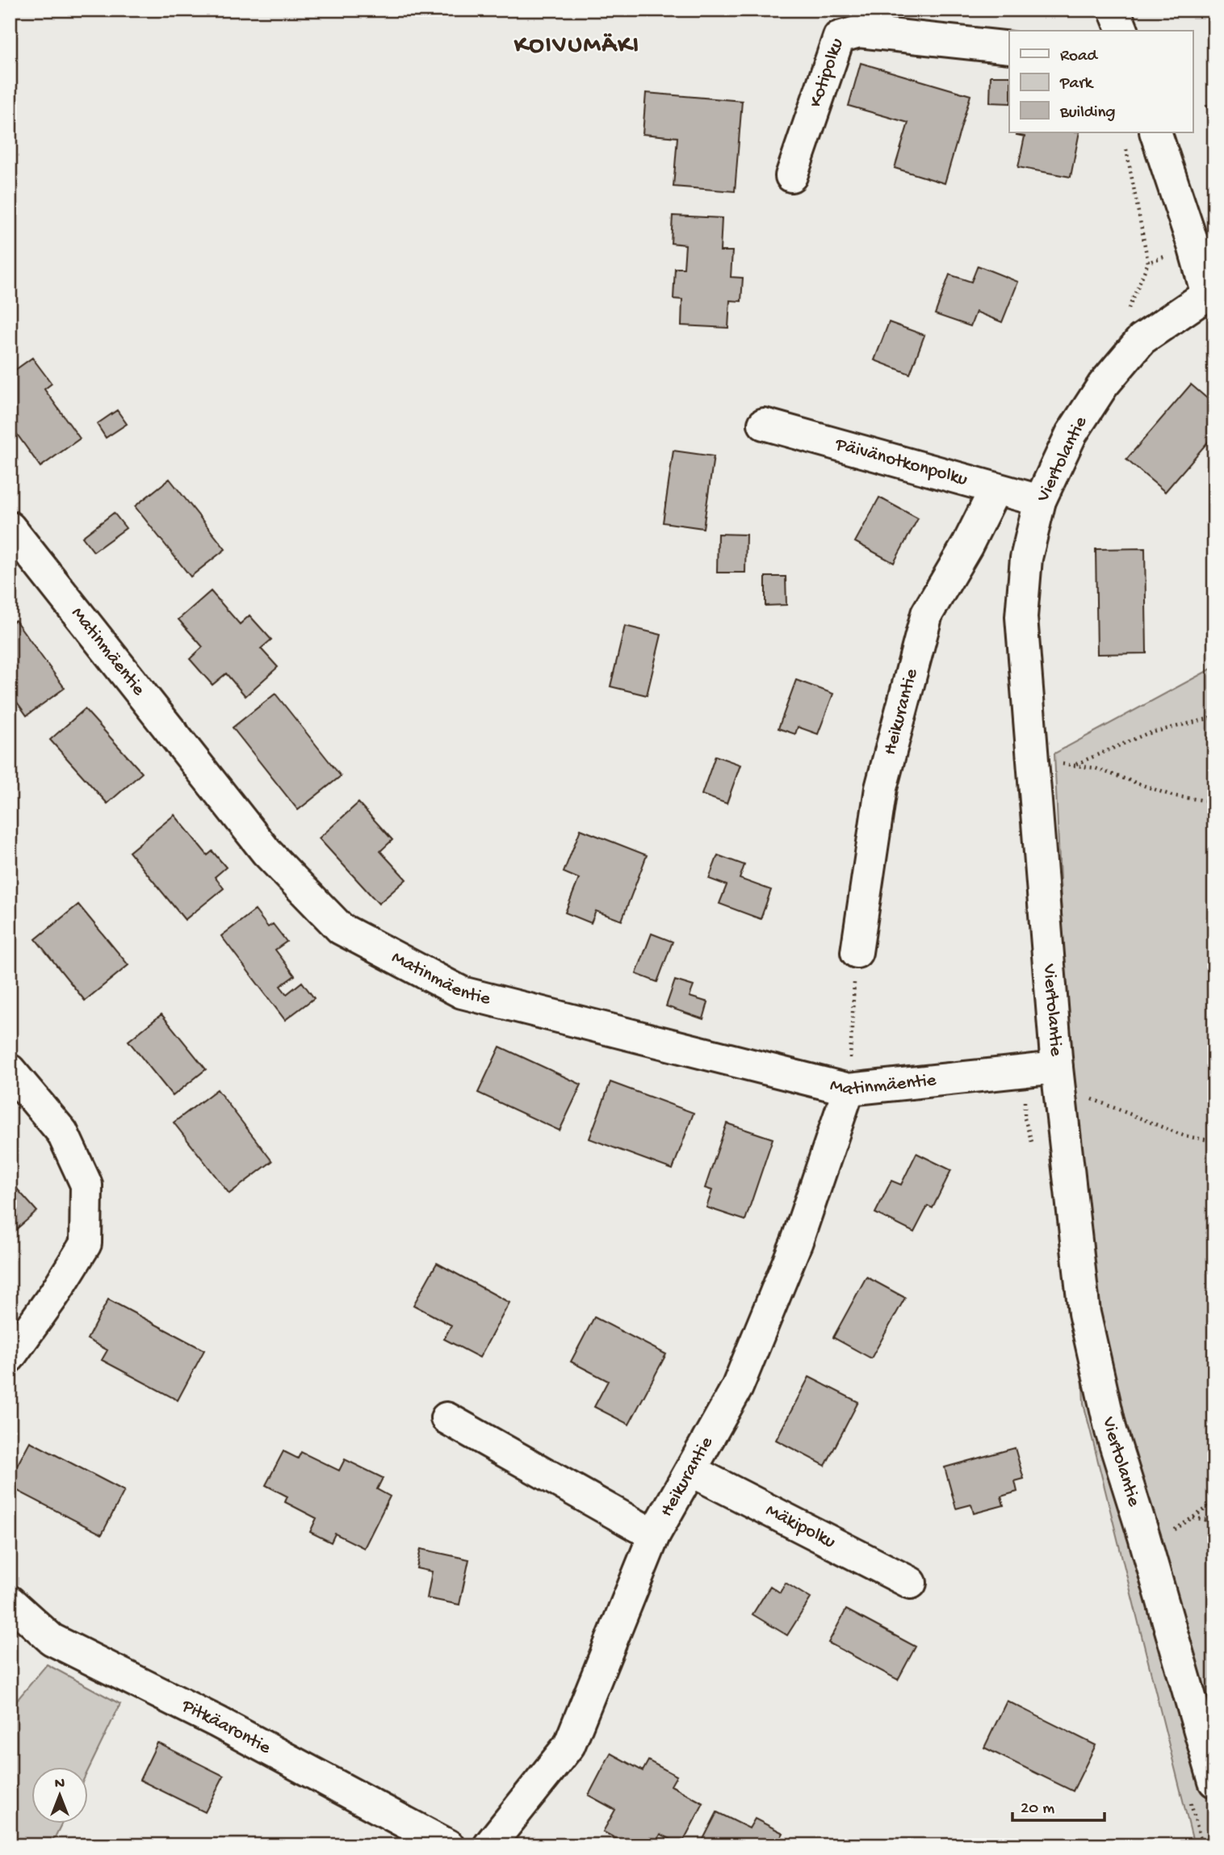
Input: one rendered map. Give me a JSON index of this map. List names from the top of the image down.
{
  "streets": {
    "street": [
      "Kotipolku",
      "Viertolantie",
      "Päivänotkonpolku",
      "Matinmäentie",
      "Heikurantie",
      "Mäkipolku",
      "Pitkäarontie"
    ]
  },
  "crossings": [
    ["Viertolantie", "Päivänotkonpolku"],
    ["Viertolantie", "Matinmäentie"],
    ["Päivänotkonpolku", "Heikurantie"],
    ["Matinmäentie", "Heikurantie"],
    ["Heikurantie", "Mäkipolku"]
  ],
  "districts": ["KOIVUMÄKI"],
  "legend": ["Road", "Park", "Building"],
  "scale_bar": "20 m",
  "north": "top"
}
